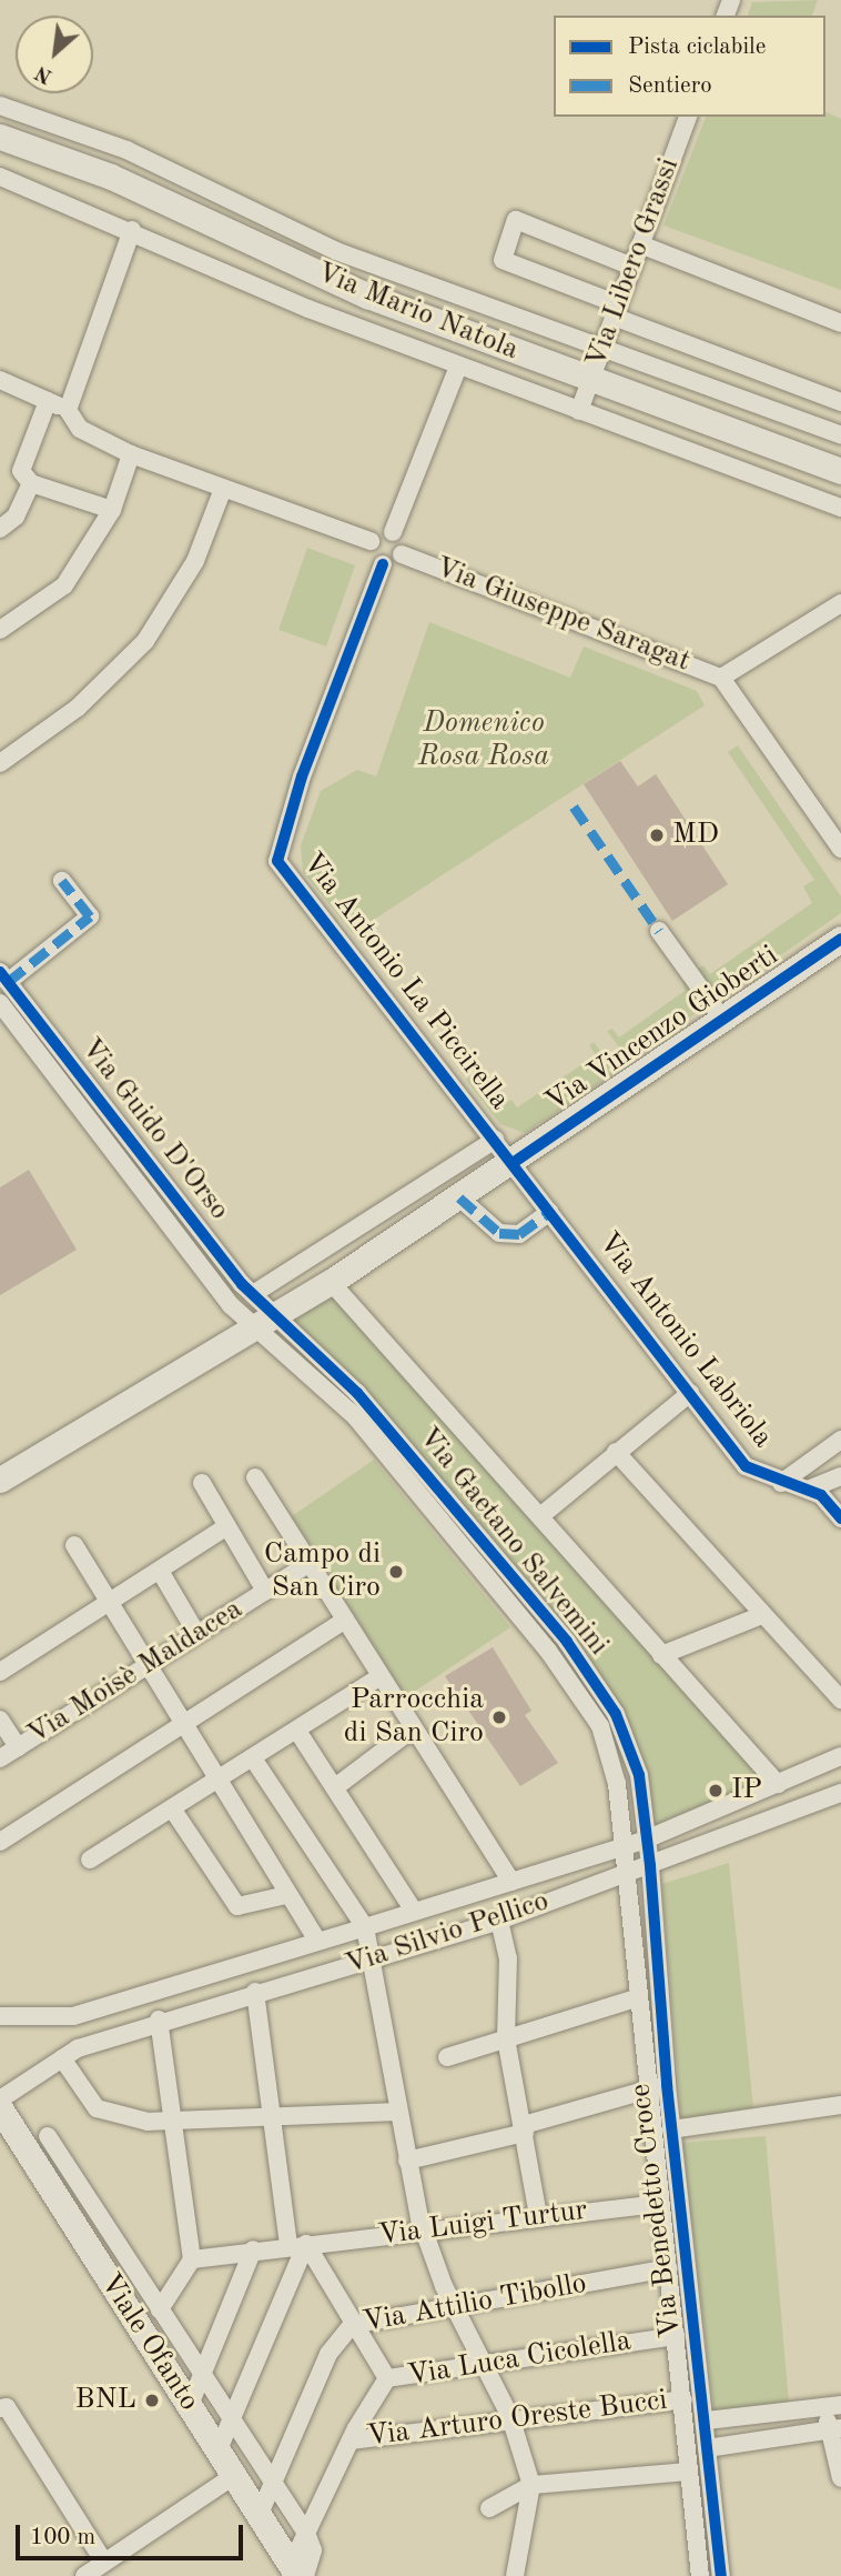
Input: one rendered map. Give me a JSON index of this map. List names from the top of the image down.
{
  "streets": {
    "street": [
      "Via Libero Grassi",
      "Via Mario Natola",
      "Via Giuseppe Saragat",
      "Via Antonio La Piccirella",
      "Via Vincenzo Gioberti",
      "Via Guido D'Orso",
      "Via Antonio Labriola",
      "Via Gaetano Salvemini",
      "Via Moisè Maldacea",
      "Via Silvio Pellico",
      "Via Benedetto Croce",
      "Via Luigi Turtur",
      "Via Attilio Tibollo",
      "Viale Ofanto",
      "Via Luca Cicolella",
      "Via Arturo Oreste Bucci"
    ]
  },
  "crossings": [
    ["Via Libero Grassi", "Via Mario Natola"],
    ["Via Giuseppe Saragat", "Via Antonio La Piccirella"],
    ["Via Antonio La Piccirella", "Via Vincenzo Gioberti"],
    ["Via Antonio La Piccirella", "Via Antonio Labriola"],
    ["Via Vincenzo Gioberti", "Via Guido D'Orso"],
    ["Via Vincenzo Gioberti", "Via Antonio Labriola"],
    ["Via Vincenzo Gioberti", "Via Gaetano Salvemini"],
    ["Via Guido D'Orso", "Via Gaetano Salvemini"],
    ["Via Antonio Labriola", "Via Gaetano Salvemini"],
    ["Via Gaetano Salvemini", "Via Silvio Pellico"],
    ["Via Gaetano Salvemini", "Via Benedetto Croce"],
    ["Via Moisè Maldacea", "Via Silvio Pellico"],
    ["Via Silvio Pellico", "Via Benedetto Croce"],
    ["Via Benedetto Croce", "Via Luigi Turtur"],
    ["Via Benedetto Croce", "Via Attilio Tibollo"],
    ["Via Benedetto Croce", "Via Luca Cicolella"],
    ["Via Benedetto Croce", "Via Arturo Oreste Bucci"],
    ["Via Attilio Tibollo", "Viale Ofanto"],
    ["Viale Ofanto", "Via Luca Cicolella"],
    ["Via Luca Cicolella", "Via Arturo Oreste Bucci"]
  ],
  "parks": ["Domenico Rosa Rosa"],
  "places": [
    "MD",
    "Campo di San Ciro",
    "Parrocchia di San Ciro",
    "IP",
    "BNL"
  ],
  "legend": ["Pista ciclabile", "Sentiero"],
  "scale_bar": "100 m",
  "north": "bottom left"
}
